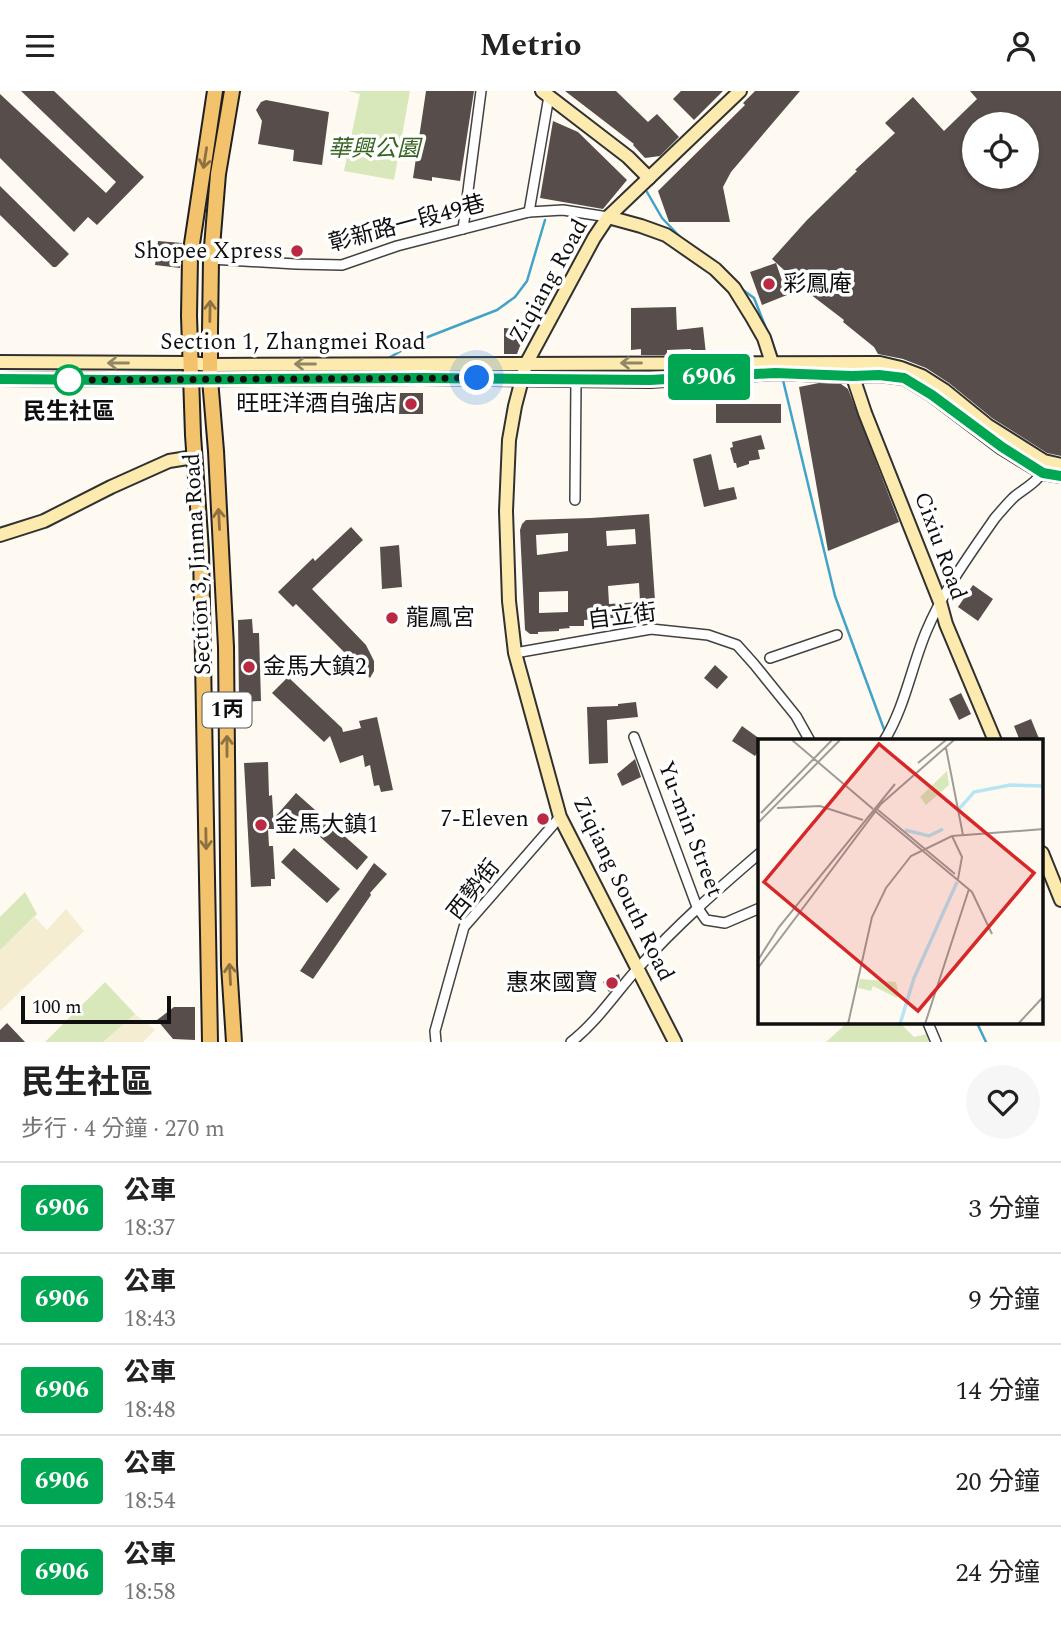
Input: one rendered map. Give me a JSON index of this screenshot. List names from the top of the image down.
{
  "streets": {
    "main road": ["Section 3, Jinma Road", "1丙"],
    "street": [
      "彰新路一段49巷",
      "Ziqiang Road",
      "Section 1, Zhangmei Road",
      "Cixiu Road",
      "自立街",
      "Yu-min Street",
      "Ziqiang South Road",
      "西勢街"
    ]
  },
  "crossings": [
    ["彰新路一段49巷", "Ziqiang Road"],
    ["彰新路一段49巷", "1丙"],
    ["Ziqiang Road", "Section 1, Zhangmei Road"],
    ["Ziqiang Road", "Ziqiang South Road"],
    ["Section 1, Zhangmei Road", "Cixiu Road"],
    ["Section 1, Zhangmei Road", "Section 3, Jinma Road"],
    ["Section 1, Zhangmei Road", "1丙"],
    ["Section 1, Zhangmei Road", "Ziqiang South Road"],
    ["Section 3, Jinma Road", "1丙"],
    ["自立街", "Ziqiang South Road"],
    ["Ziqiang South Road", "西勢街"]
  ],
  "parks": ["華興公園"],
  "places": [
    "Shopee Xpress",
    "彩鳳庵",
    "民生社區",
    "旺旺洋酒自強店",
    "龍鳳宮",
    "金馬大鎮2",
    "7-Eleven",
    "金馬大鎮1",
    "惠來國寶"
  ],
  "lines": ["bus line 6906"],
  "scale_bar": "100 m",
  "page": {
    "header": "Metrio",
    "on_map": "6906",
    "scale": "100 m",
    "heading": ["民生社區", "步行 · 4 分鐘 · 270 m"],
    "list": [
      {
        "mark": "6906",
        "name": "公車",
        "note": "18:37",
        "value": "3 分鐘"
      },
      {
        "mark": "6906",
        "name": "公車",
        "note": "18:43",
        "value": "9 分鐘"
      },
      {
        "mark": "6906",
        "name": "公車",
        "note": "18:48",
        "value": "14 分鐘"
      },
      {
        "mark": "6906",
        "name": "公車",
        "note": "18:54",
        "value": "20 分鐘"
      },
      {
        "mark": "6906",
        "name": "公車",
        "note": "18:58",
        "value": "24 分鐘"
      }
    ]
  }
}
